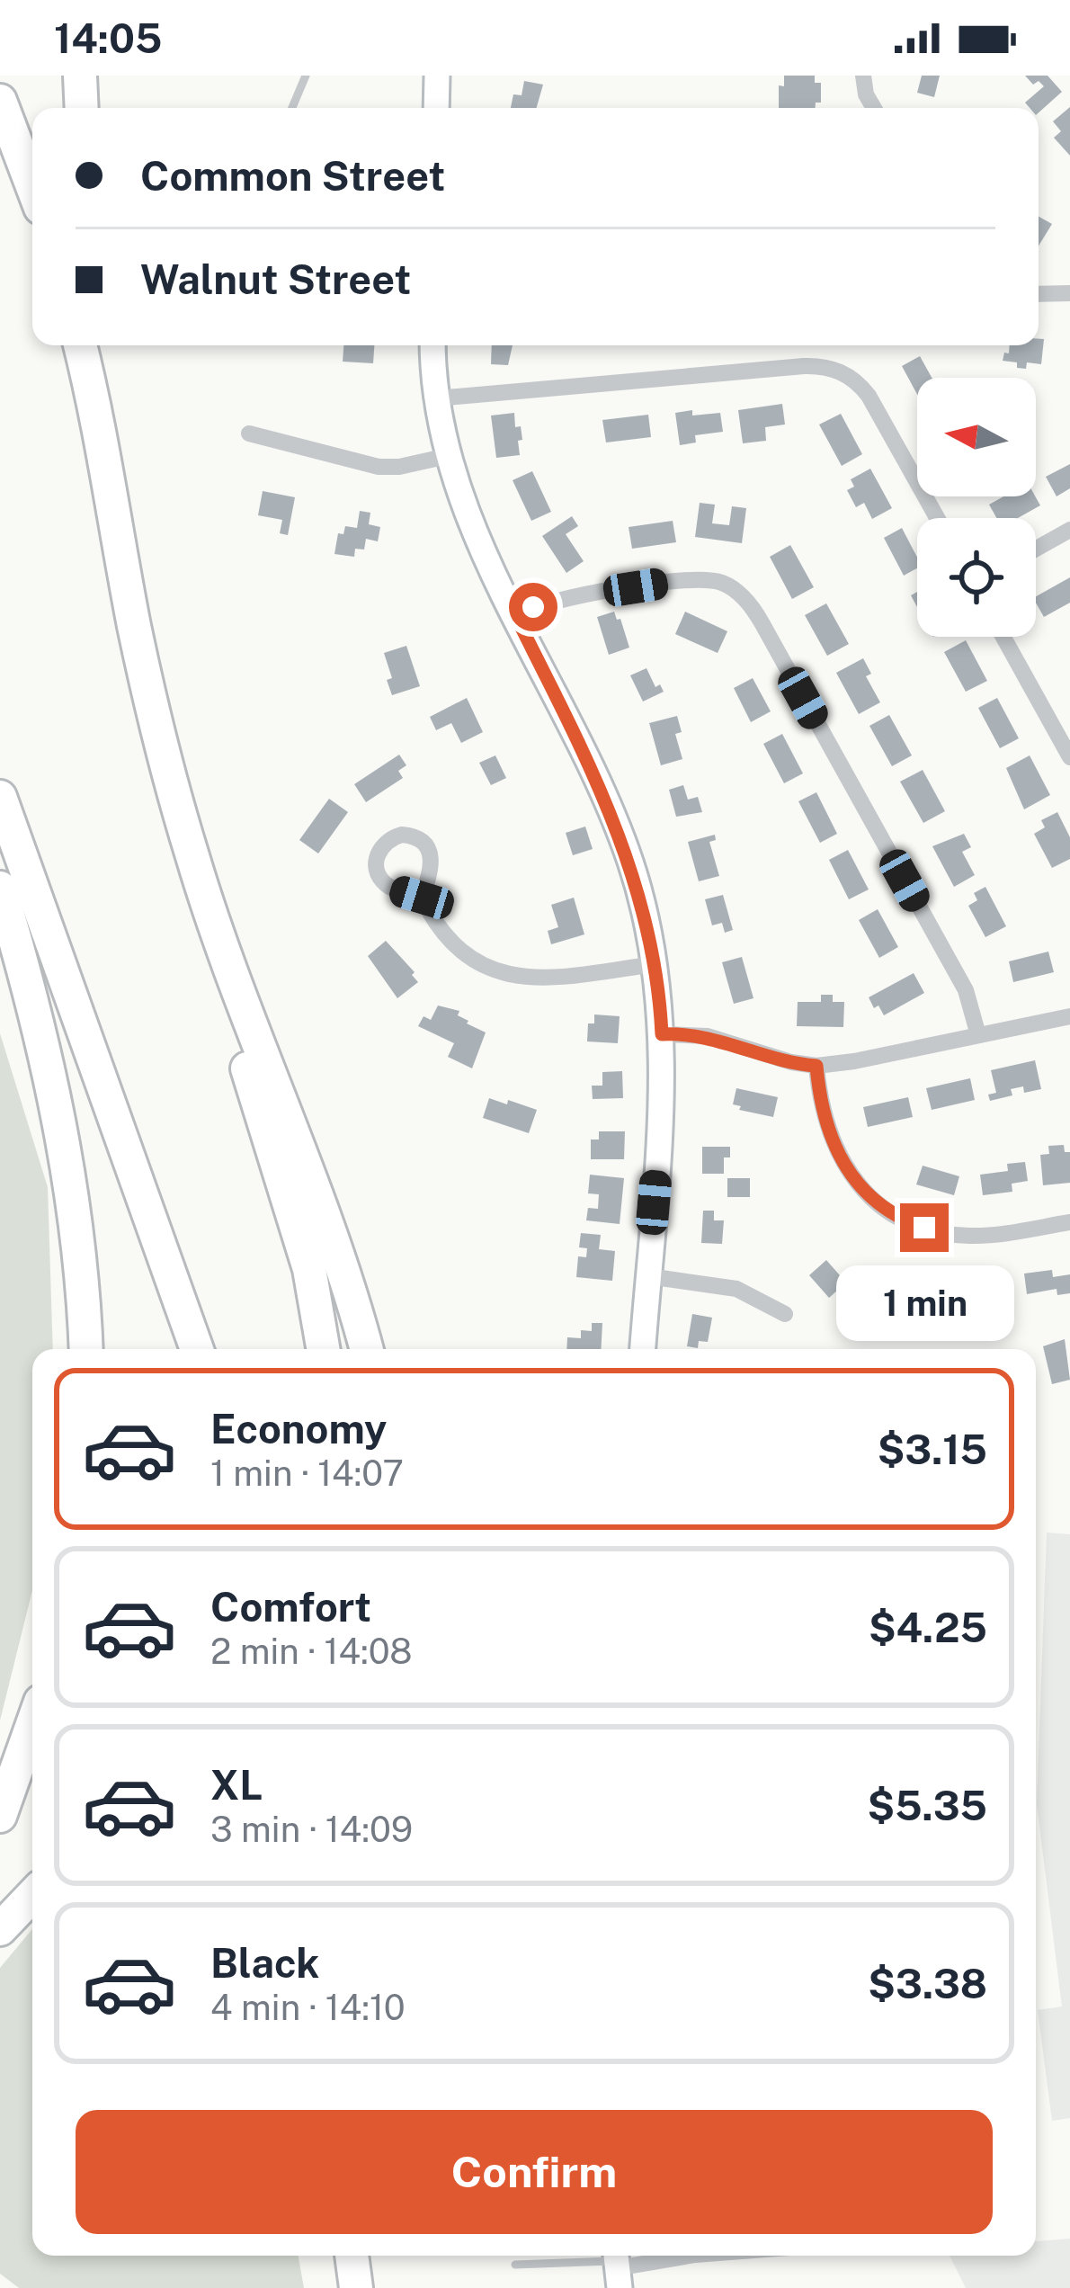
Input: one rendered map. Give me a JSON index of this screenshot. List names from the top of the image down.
{
  "north": "left",
  "page": {
    "status": "14:05",
    "banner": ["Common Street", "Walnut Street"],
    "bubble": "1 min",
    "list": [
      {
        "name": "Economy",
        "note": "1 min · 14:07",
        "value": "$3.15"
      },
      {
        "name": "Comfort",
        "note": "2 min · 14:08",
        "value": "$4.25"
      },
      {
        "name": "XL",
        "note": "3 min · 14:09",
        "value": "$5.35"
      },
      {
        "name": "Black",
        "note": "4 min · 14:10",
        "value": "$3.38"
      }
    ],
    "buttons": "Confirm"
  }
}
